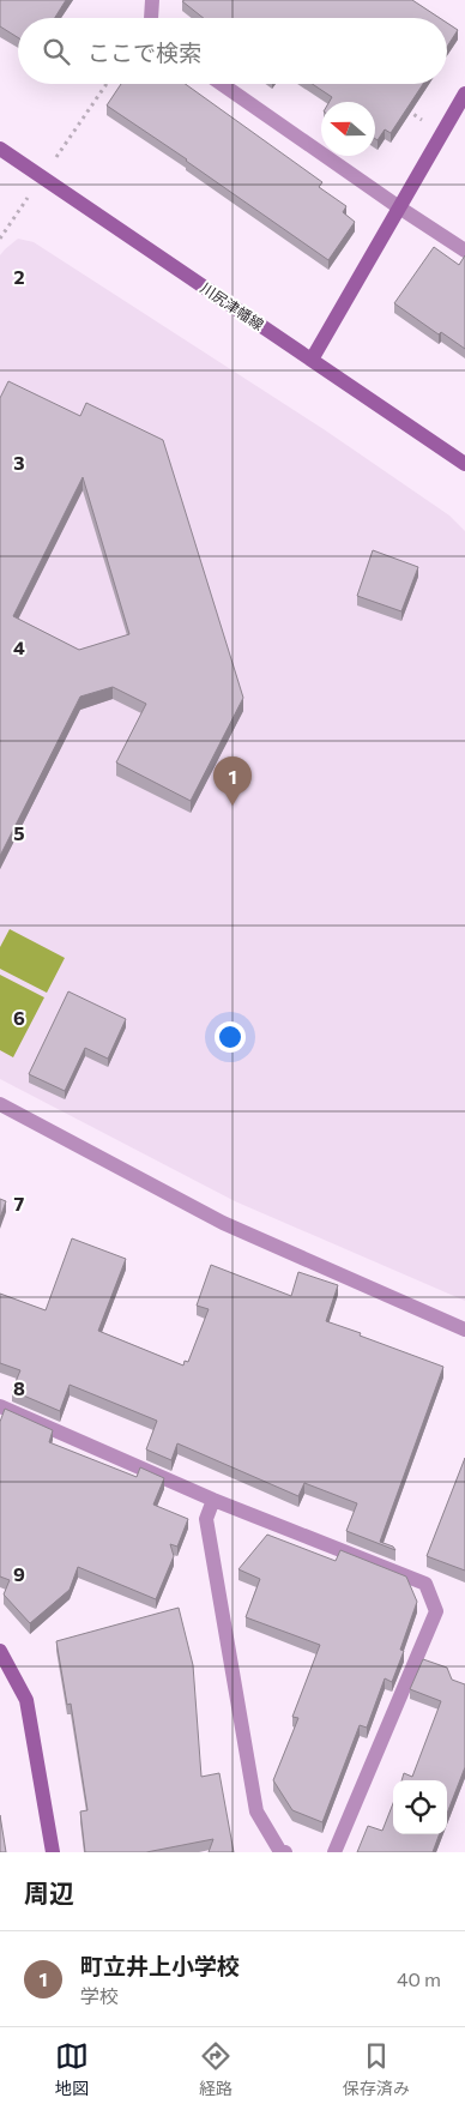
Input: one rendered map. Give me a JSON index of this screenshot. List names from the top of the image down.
{
  "streets": {
    "main road": ["川尻津幡線"]
  },
  "north": "left",
  "page": {
    "search": "ここで検索",
    "pins": "1",
    "heading": "周辺",
    "list": [
      {
        "mark": "1",
        "name": "町立井上小学校",
        "note": "学校",
        "value": "40 m"
      }
    ],
    "nav": ["地図", "経路", "保存済み"]
  },
  "grid": {
    "rows": [
      "2",
      "3",
      "4",
      "5",
      "6",
      "7",
      "8",
      "9"
    ]
  }
}
